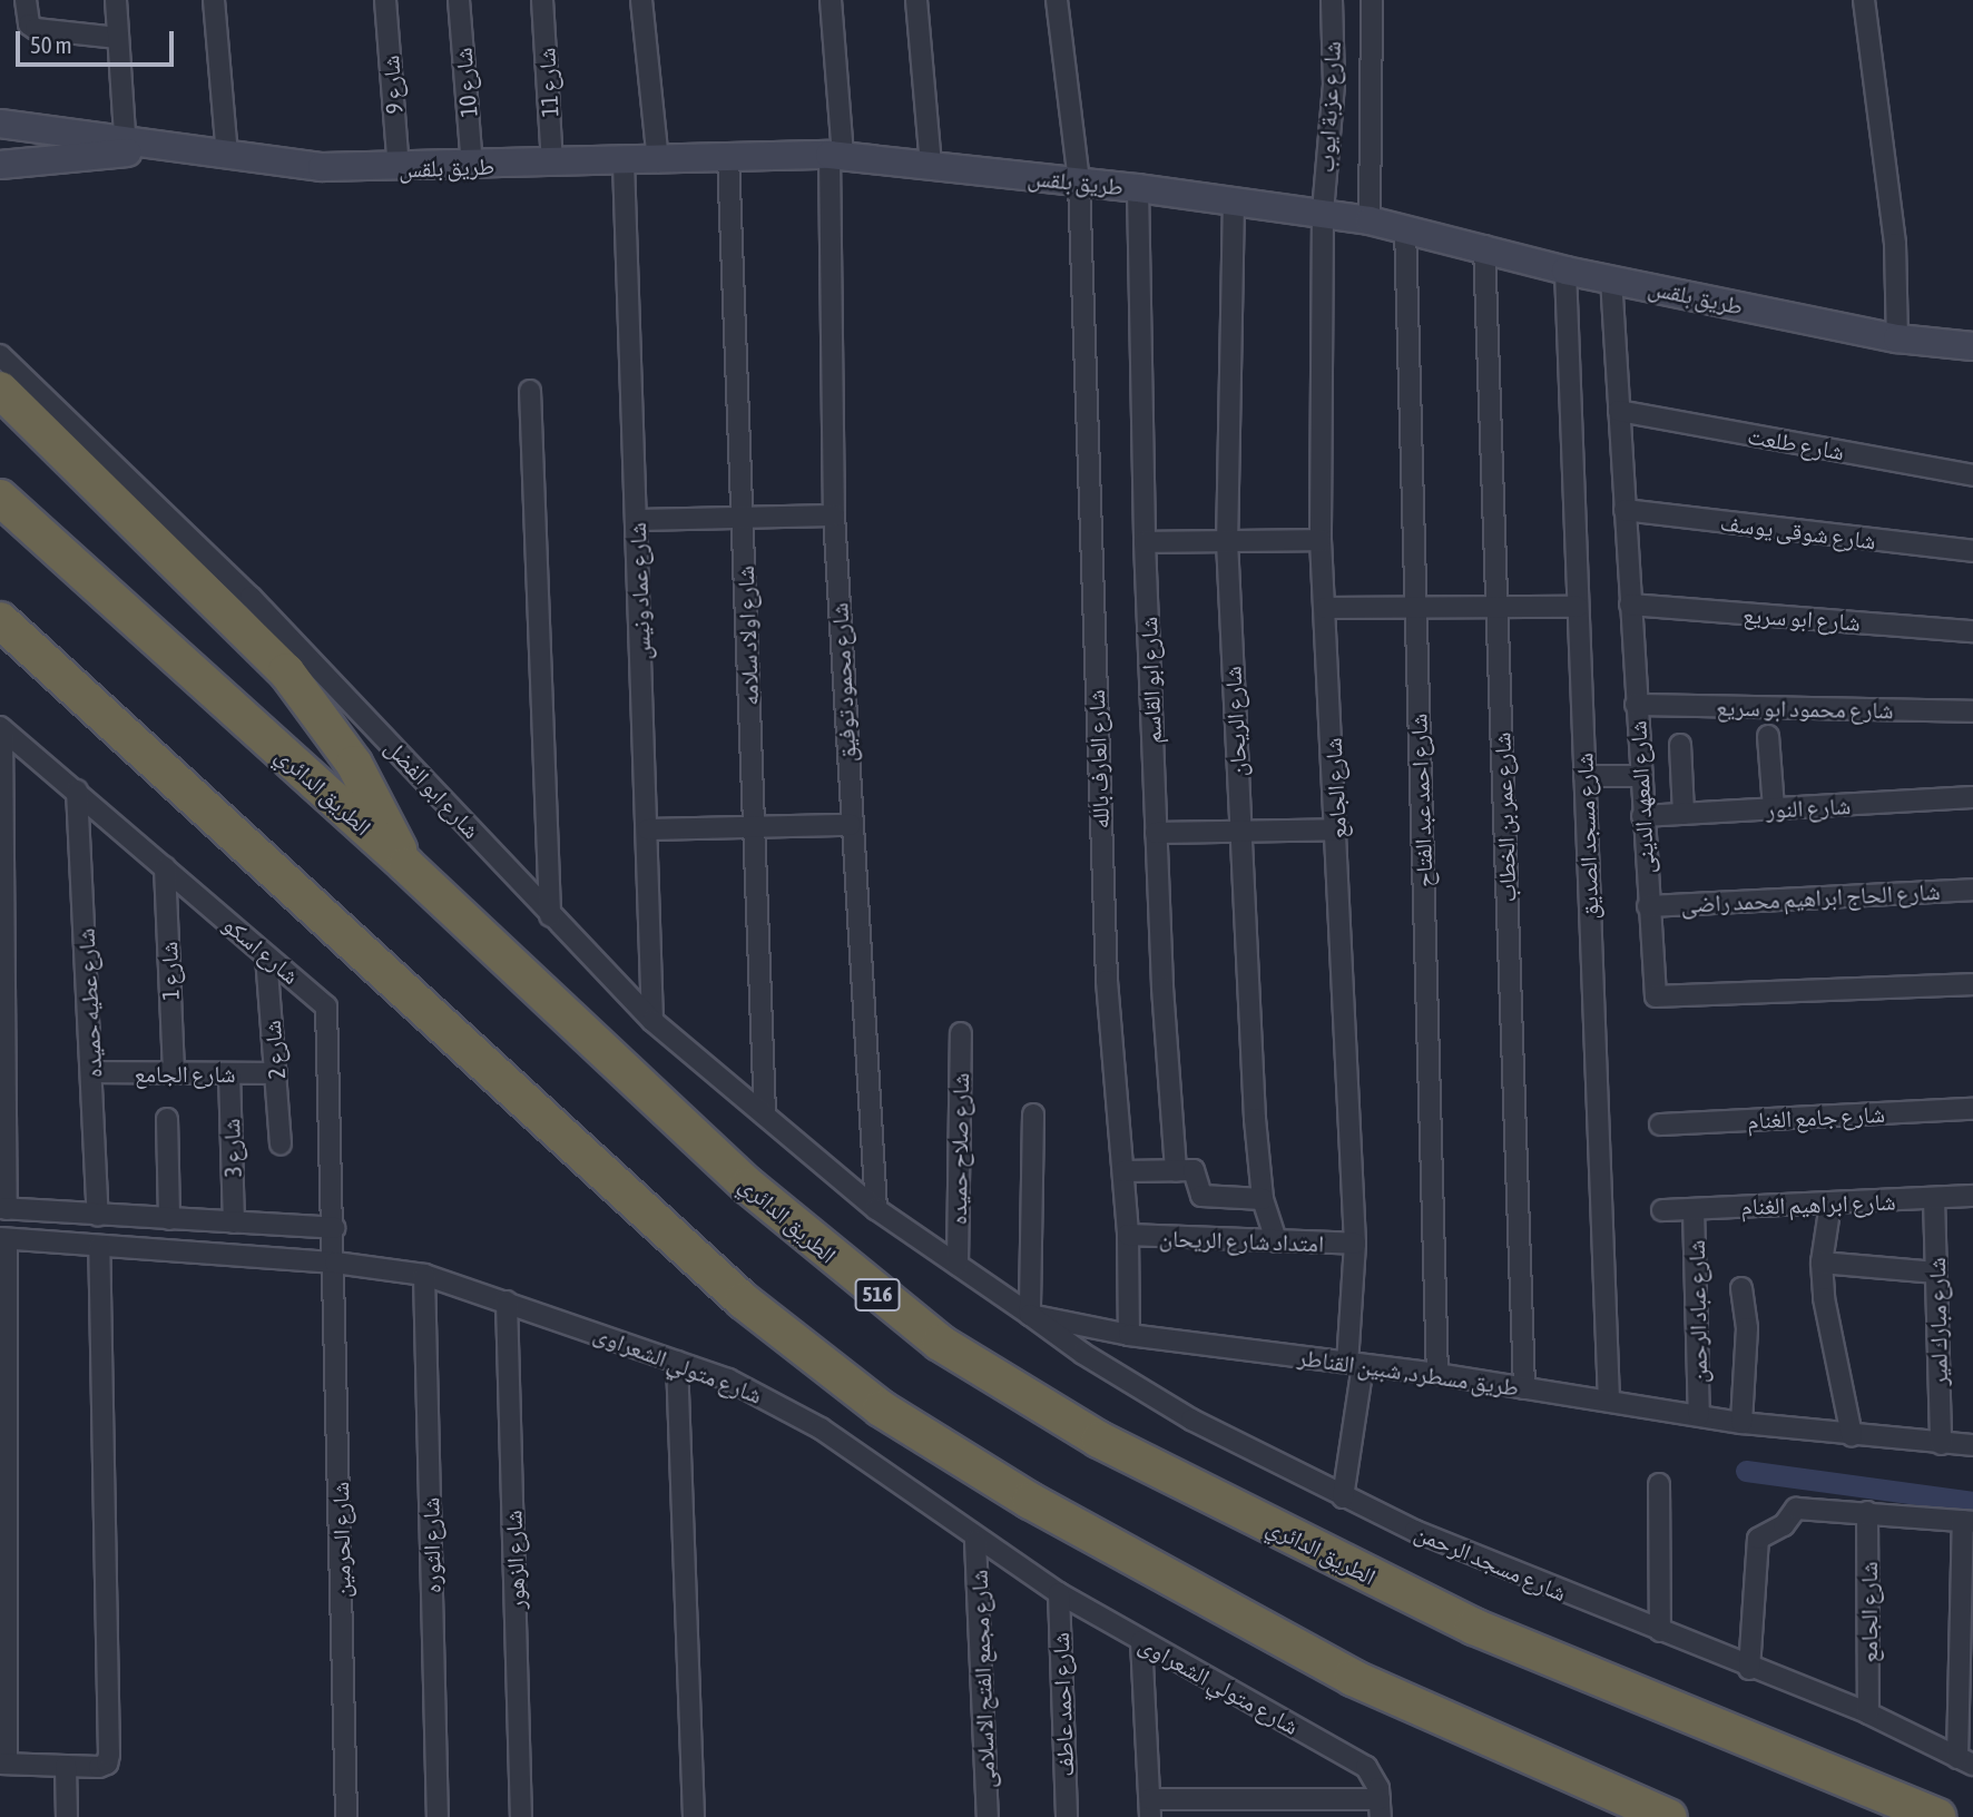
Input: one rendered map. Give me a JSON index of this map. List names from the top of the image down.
{
  "streets": {
    "highway": ["الطريق الدائري", "516"],
    "main road": ["طريق بلقس"],
    "street": [
      "شارع 10",
      "شارع 11",
      "شارع 9",
      "شارع عزبة ايوب",
      "شارع طلعت",
      "شارع شوقى يوسف",
      "شارع عماد ونيس",
      "شارع ابو سريع",
      "شارع اولاد سلامه",
      "شارع ابو القاسم",
      "شارع محمود توفيق",
      "شارع محمود ابو سريع",
      "شارع الريحان",
      "شارع العارف بالله",
      "شارع ابو الفضل",
      "شارع الجامع",
      "شارع المعهد الدينى",
      "شارع احمد عبد الفتاح",
      "شارع النور",
      "شارع عمر بن الخطاب",
      "شارع مسجد الصديق",
      "شارع الحاج ابراهيم محمد راضى",
      "شارع اسكو",
      "شارع 1",
      "شارع عطيه حميده",
      "شارع 2",
      "شارع جامع الغنام",
      "شارع 3",
      "شارع صلاح حميده",
      "شارع ابراهيم الغنام",
      "امتداد شارع الريحان",
      "شارع عباد الرحمن",
      "شارع مبارك لمير",
      "شارع متولي الشعراوى",
      "طريق مسطرد, شبين القناطر",
      "شارع الحرمين",
      "شارع الثوره",
      "شارع الزهور",
      "شارع مسجد الرحمن",
      "شارع مجمع الفتح الاسلامى",
      "شارع احمد عاطف"
    ]
  },
  "crossings": [
    ["شارع 10", "طريق بلقس"],
    ["شارع 11", "طريق بلقس"],
    ["شارع 9", "طريق بلقس"],
    ["شارع عزبة ايوب", "طريق بلقس"],
    ["شارع عزبة ايوب", "شارع الجامع"],
    ["طريق بلقس", "شارع عماد ونيس"],
    ["طريق بلقس", "شارع اولاد سلامه"],
    ["طريق بلقس", "شارع ابو القاسم"],
    ["طريق بلقس", "شارع محمود توفيق"],
    ["طريق بلقس", "شارع الريحان"],
    ["طريق بلقس", "شارع العارف بالله"],
    ["طريق بلقس", "شارع الجامع"],
    ["طريق بلقس", "شارع المعهد الدينى"],
    ["طريق بلقس", "شارع احمد عبد الفتاح"],
    ["طريق بلقس", "شارع عمر بن الخطاب"],
    ["طريق بلقس", "شارع مسجد الصديق"],
    ["شارع طلعت", "شارع المعهد الدينى"],
    ["شارع شوقى يوسف", "شارع المعهد الدينى"],
    ["شارع عماد ونيس", "شارع ابو الفضل"],
    ["شارع ابو سريع", "شارع المعهد الدينى"],
    ["شارع اولاد سلامه", "شارع ابو الفضل"],
    ["شارع محمود توفيق", "شارع ابو الفضل"],
    ["شارع محمود توفيق", "طريق مسطرد, شبين القناطر"],
    ["شارع محمود ابو سريع", "شارع المعهد الدينى"],
    ["شارع الريحان", "امتداد شارع الريحان"],
    ["شارع العارف بالله", "امتداد شارع الريحان"],
    ["شارع العارف بالله", "طريق مسطرد, شبين القناطر"],
    ["شارع ابو الفضل", "طريق مسطرد, شبين القناطر"],
    ["شارع الجامع", "شارع 1"],
    ["شارع الجامع", "شارع عطيه حميده"],
    ["شارع الجامع", "شارع 2"],
    ["شارع الجامع", "شارع 3"],
    ["شارع الجامع", "امتداد شارع الريحان"],
    ["شارع الجامع", "طريق مسطرد, شبين القناطر"],
    ["شارع الجامع", "شارع مسجد الرحمن"],
    ["شارع المعهد الدينى", "شارع النور"],
    ["شارع المعهد الدينى", "شارع الحاج ابراهيم محمد راضى"],
    ["شارع احمد عبد الفتاح", "طريق مسطرد, شبين القناطر"],
    ["شارع عمر بن الخطاب", "طريق مسطرد, شبين القناطر"],
    ["شارع مسجد الصديق", "طريق مسطرد, شبين القناطر"],
    ["شارع اسكو", "شارع 1"],
    ["شارع اسكو", "شارع عطيه حميده"],
    ["شارع اسكو", "شارع 2"],
    ["شارع اسكو", "شارع متولي الشعراوى"],
    ["شارع اسكو", "شارع الحرمين"],
    ["شارع صلاح حميده", "طريق مسطرد, شبين القناطر"],
    ["شارع ابراهيم الغنام", "شارع عباد الرحمن"],
    ["شارع ابراهيم الغنام", "شارع مبارك لمير"],
    ["شارع عباد الرحمن", "طريق مسطرد, شبين القناطر"],
    ["شارع مبارك لمير", "طريق مسطرد, شبين القناطر"],
    ["شارع متولي الشعراوى", "شارع الحرمين"],
    ["شارع متولي الشعراوى", "شارع الثوره"],
    ["شارع متولي الشعراوى", "شارع الزهور"],
    ["شارع متولي الشعراوى", "شارع مجمع الفتح الاسلامى"],
    ["شارع متولي الشعراوى", "شارع احمد عاطف"],
    ["طريق مسطرد, شبين القناطر", "شارع مسجد الرحمن"]
  ],
  "scale_bar": "50 m"
}
